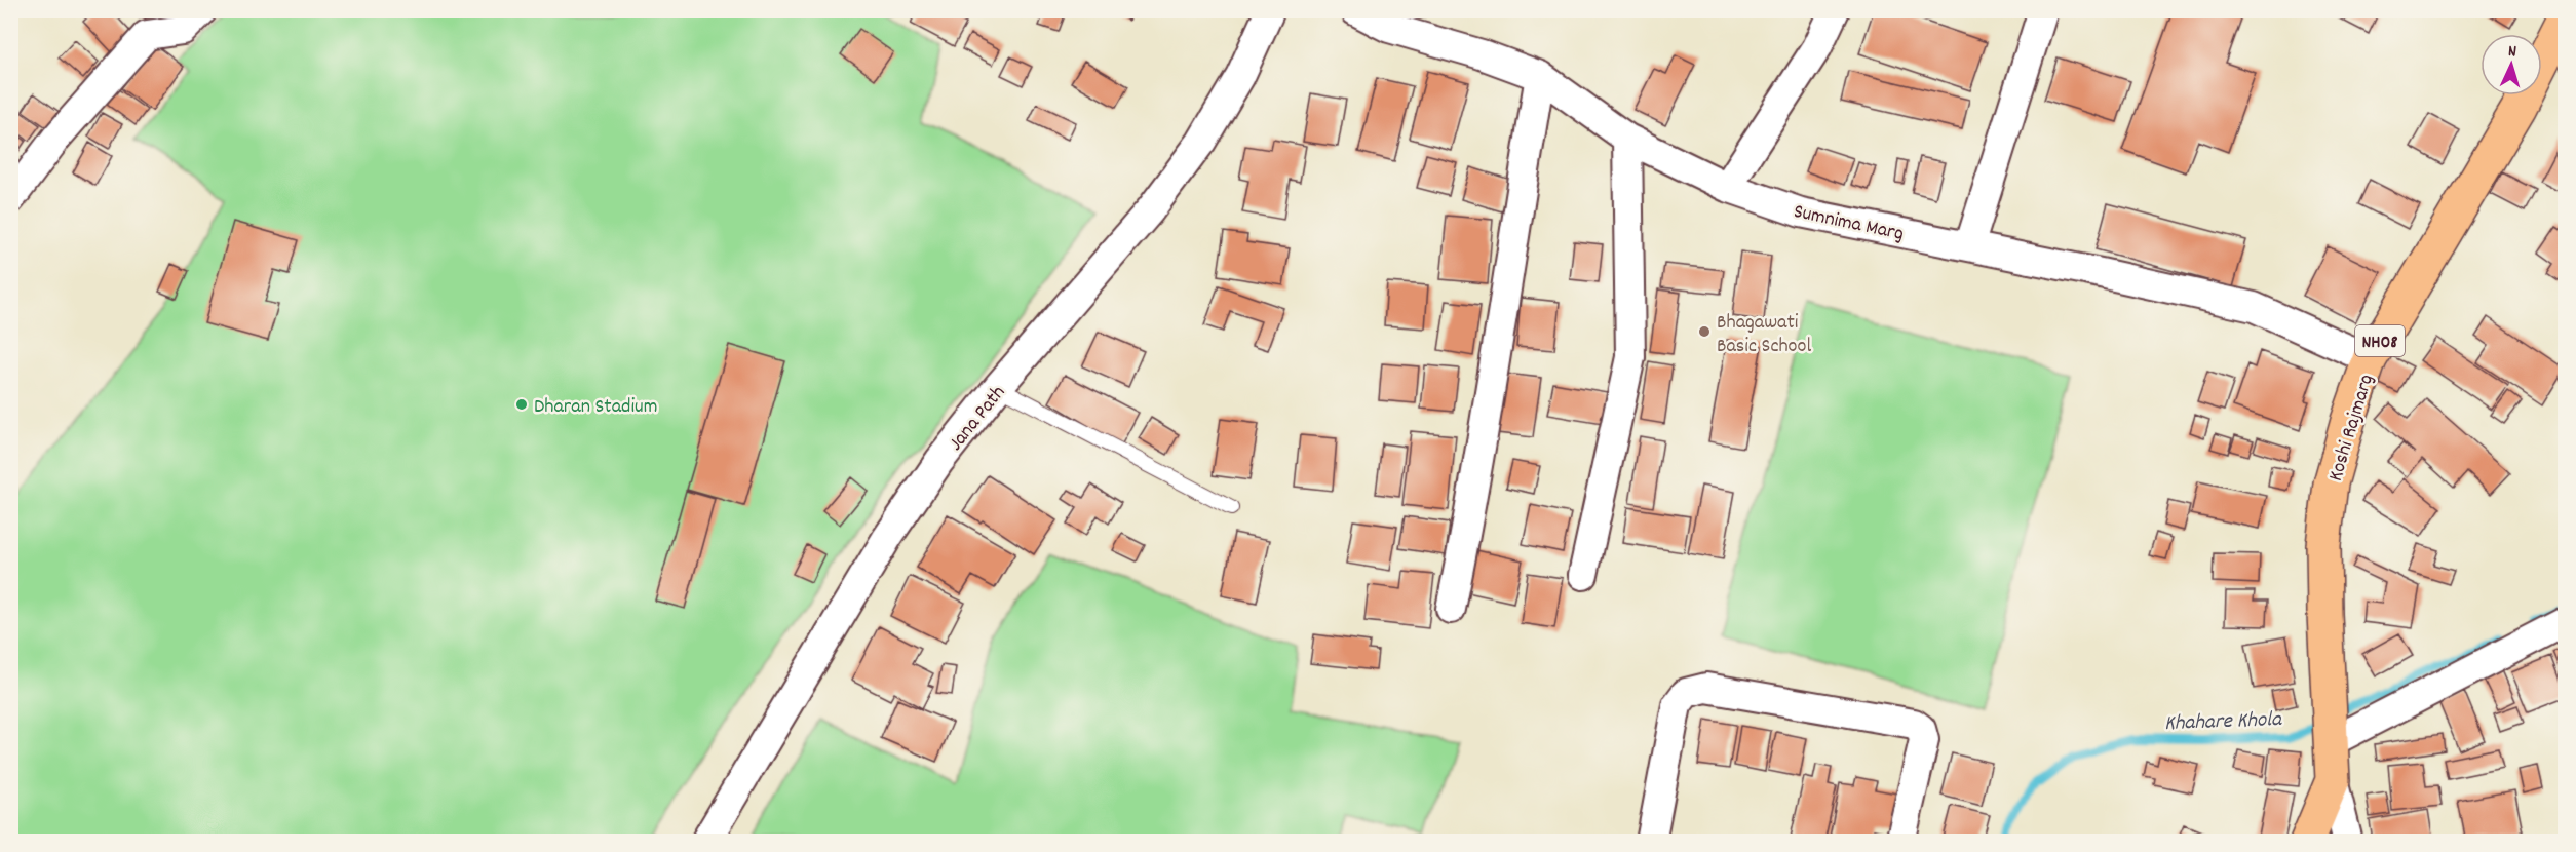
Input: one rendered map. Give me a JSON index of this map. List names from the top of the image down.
{
  "streets": {
    "main road": ["NH08", "Koshi Rajmarg"],
    "street": ["Sumnima Marg", "Jana Path"]
  },
  "crossings": [
    ["Sumnima Marg", "Koshi Rajmarg"],
    ["NH08", "Koshi Rajmarg"]
  ],
  "water": ["Khahare Khola"],
  "places": ["Bhagawati Basic School", "Dharan Stadium"],
  "north": "top"
}
